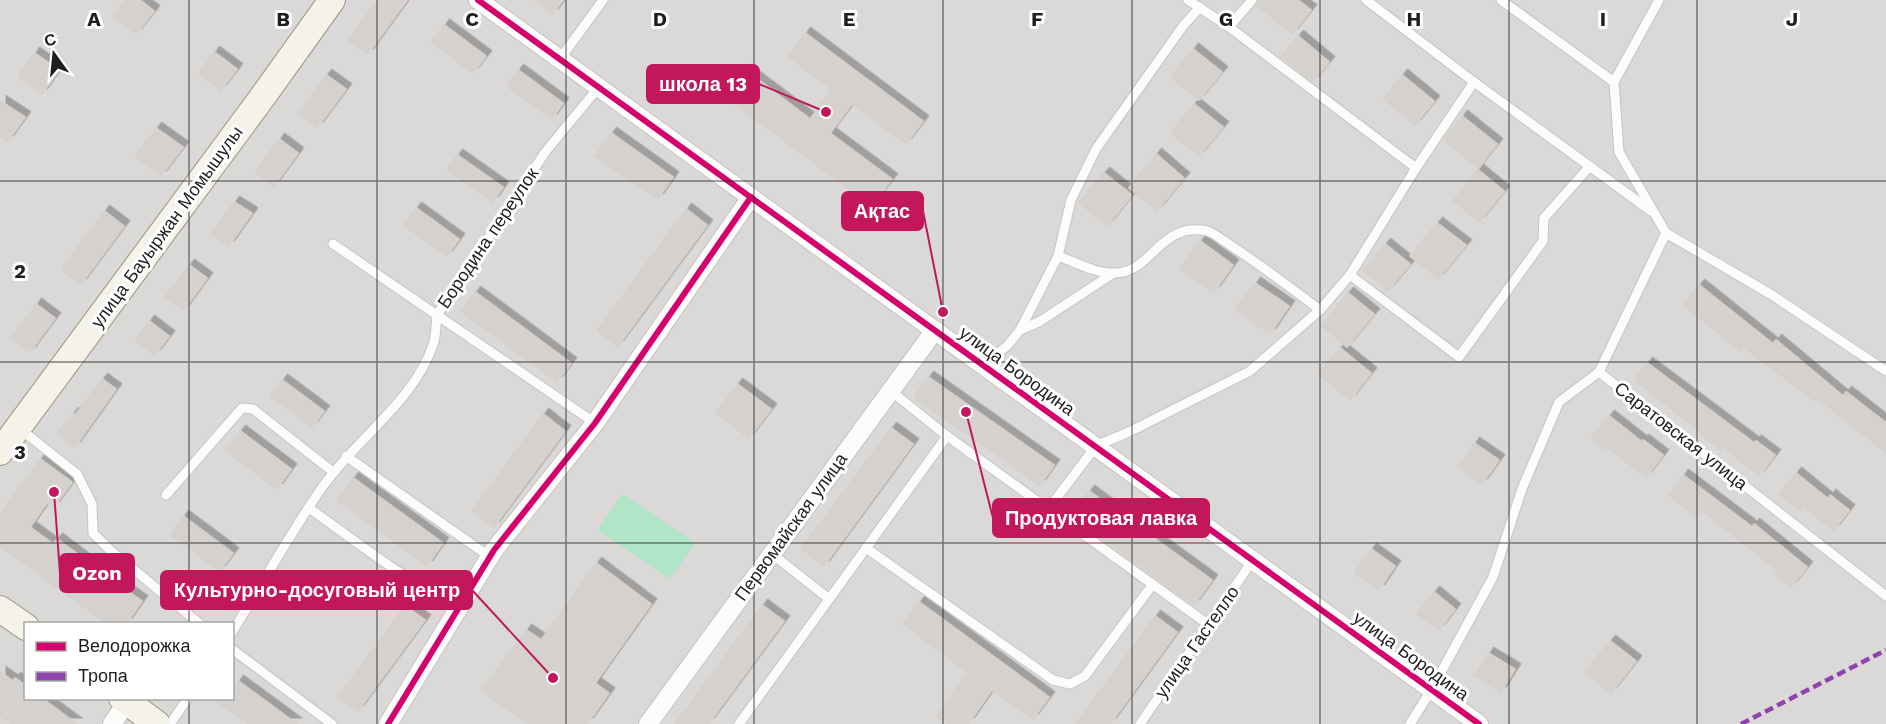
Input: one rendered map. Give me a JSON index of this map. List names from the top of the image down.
{
  "streets": {
    "street": ["улица Бауыржан Момышулы", "улица Бородина", "Первомайская улица"],
    "lane": ["Бородина переулок", "Саратовская улица", "улица Гастелло"]
  },
  "crossings": [
    ["Бородина переулок", "улица Бородина"],
    ["улица Бородина", "Первомайская улица"],
    ["улица Бородина", "улица Гастелло"]
  ],
  "places": [
    "школа 13",
    "Ақтас",
    "Продуктовая лавка",
    "Ozon",
    "Культурно-досуговый центр"
  ],
  "legend": ["Велодорожка", "Тропа"],
  "north": "top",
  "grid": {
    "columns": [
      "A",
      "B",
      "C",
      "D",
      "E",
      "F",
      "G",
      "H",
      "I",
      "J"
    ],
    "rows": ["2", "3"]
  }
}
